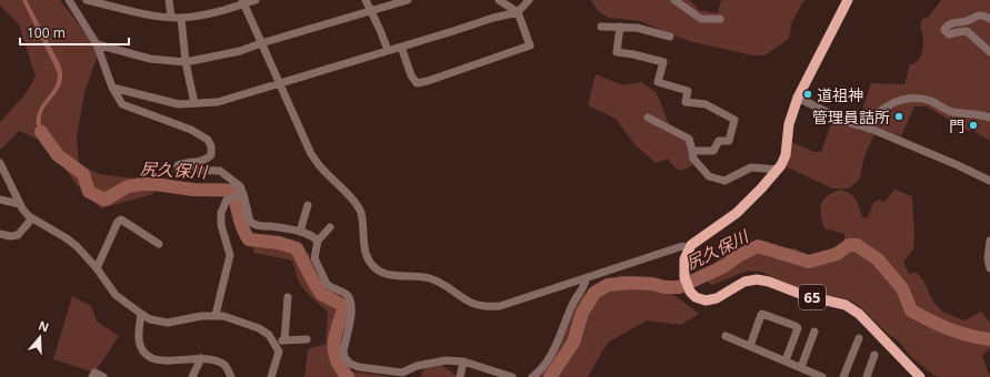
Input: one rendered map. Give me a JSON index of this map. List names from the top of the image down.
{
  "streets": {
    "main road": ["65"]
  },
  "water": ["尻久保川"],
  "places": ["道祖神", "管理員詰所", "門"],
  "scale_bar": "100 m",
  "north": "top"
}
